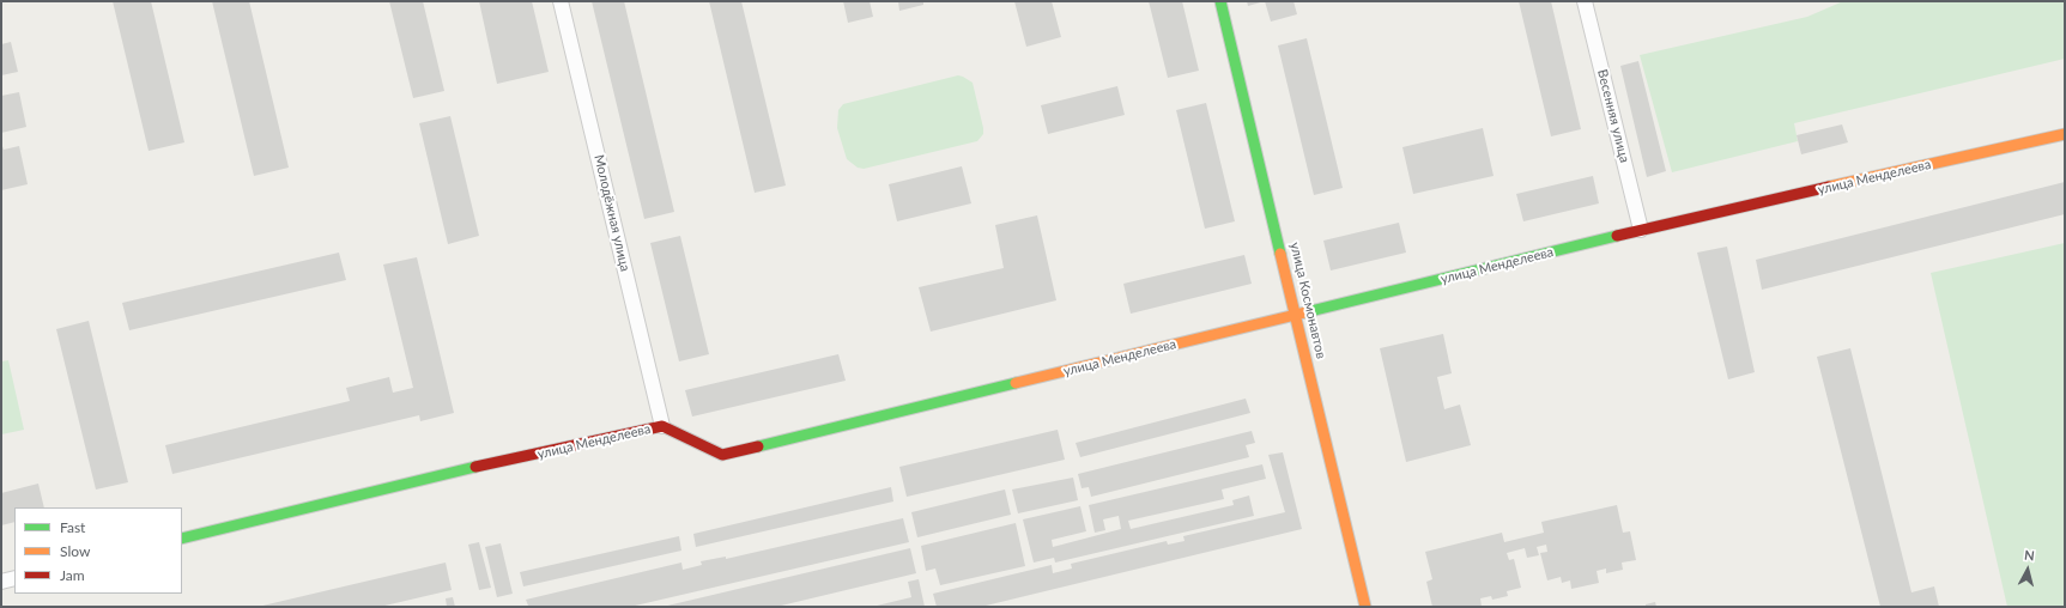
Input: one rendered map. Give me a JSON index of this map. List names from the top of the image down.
{
  "streets": {
    "street": [
      "Весенняя улица",
      "улица Менделеева",
      "Молодёжная улица",
      "улица Космонавтов"
    ]
  },
  "crossings": [
    ["Весенняя улица", "улица Менделеева"],
    ["улица Менделеева", "Молодёжная улица"],
    ["улица Менделеева", "улица Космонавтов"]
  ],
  "legend": ["Fast", "Slow", "Jam"],
  "north": "top"
}
